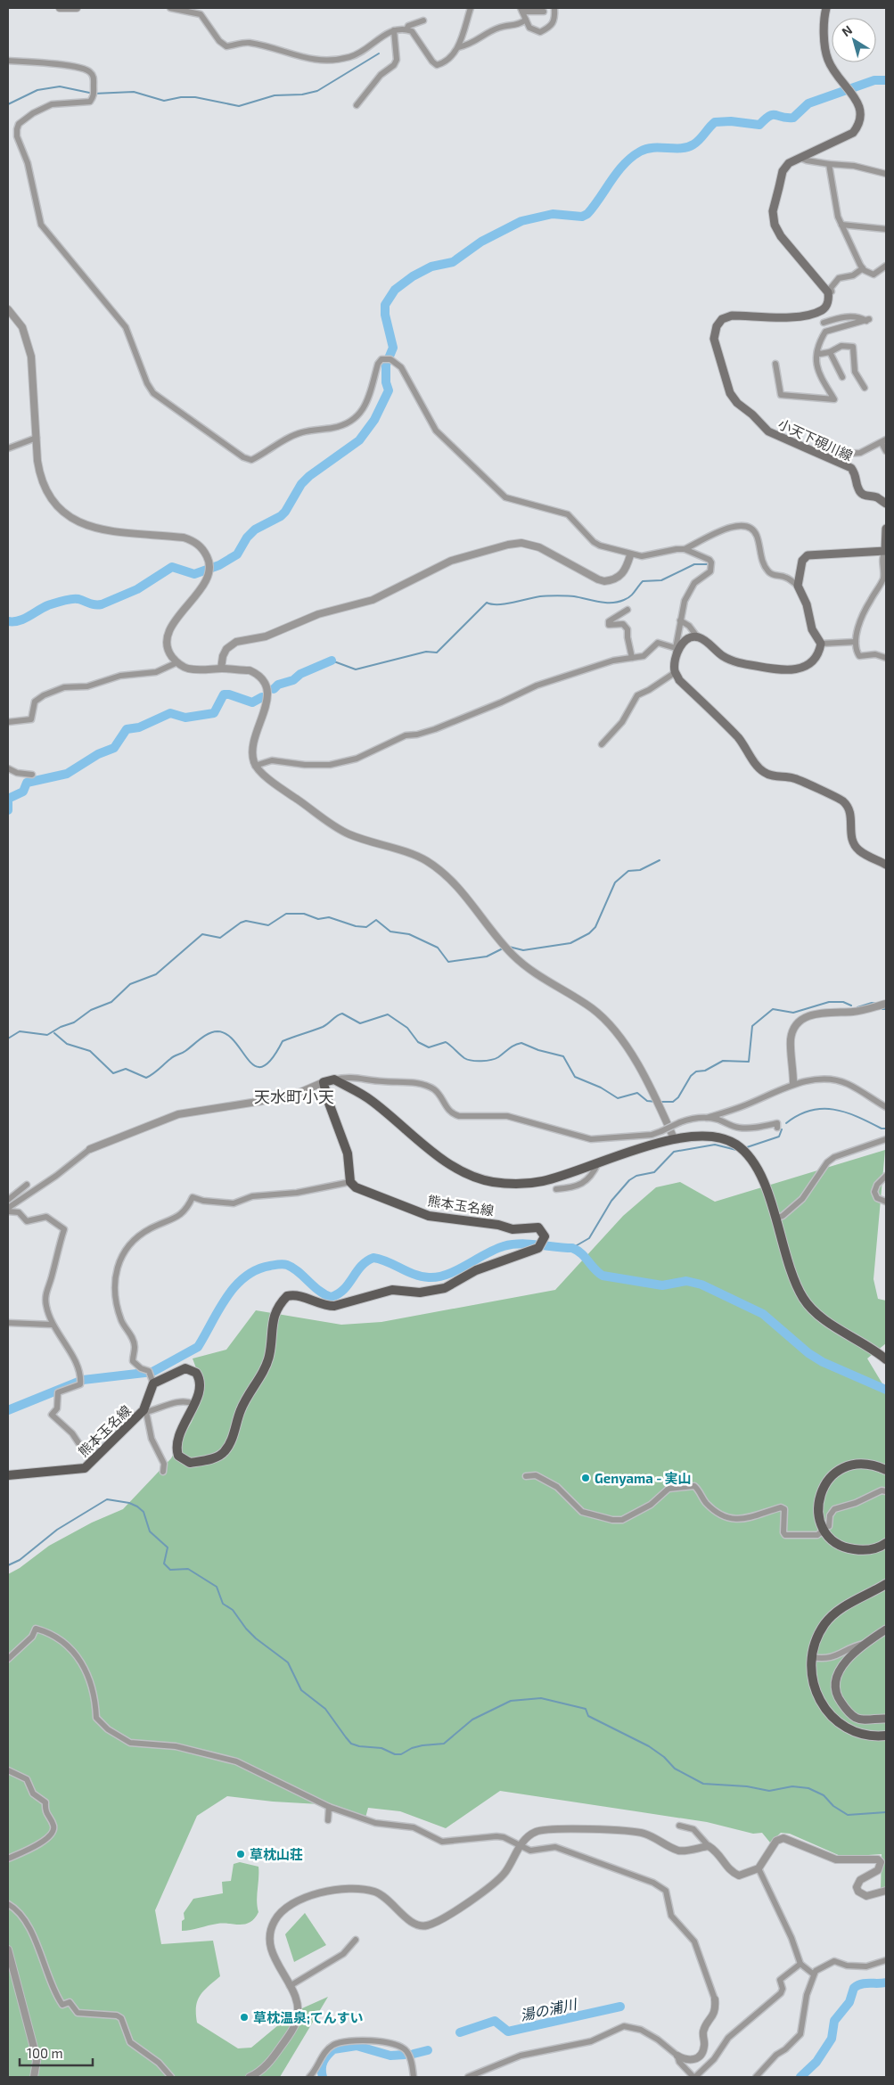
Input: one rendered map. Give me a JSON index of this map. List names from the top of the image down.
{
  "streets": {
    "main road": ["小天下硯川線", "熊本玉名線"]
  },
  "districts": ["天水町小天"],
  "water": ["湯の浦川"],
  "places": ["Genyama - 実山", "草枕山荘", "草枕温泉;てんすい"],
  "scale_bar": "100 m",
  "north": "top left"
}
